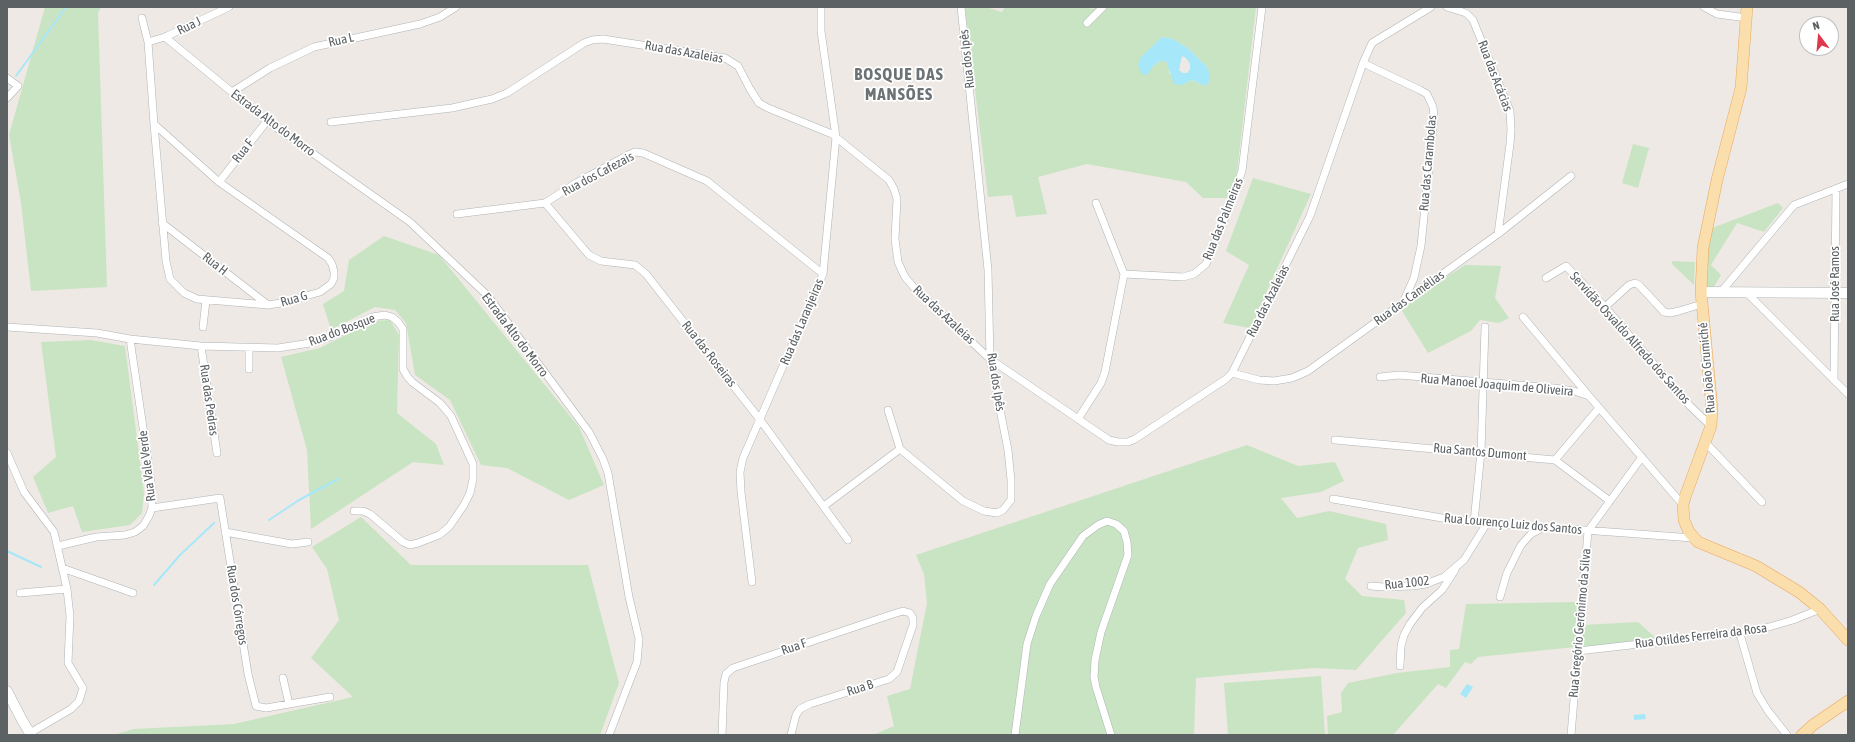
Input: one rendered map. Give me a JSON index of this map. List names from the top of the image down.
{
  "streets": {
    "main road": ["Rua João Grumiché"],
    "street": [
      "Rua J",
      "Rua L",
      "Rua das Azaleias",
      "Rua dos Ipês",
      "Rua das Acácias",
      "Estrada Alto do Morro",
      "Rua F",
      "Rua das Carambolas",
      "Rua dos Cafezais",
      "Rua das Palmeiras",
      "Rua H",
      "Rua José Ramos",
      "Rua das Camélias",
      "Rua G",
      "Rua das Laranjeiras",
      "Rua do Bosque",
      "Servidão Osvaldo Alfredo dos Santos",
      "Rua das Roseiras",
      "Rua Manoel Joaquim de Oliveira",
      "Rua das Pedras",
      "Rua Santos Dumont",
      "Rua Vale Verde",
      "Rua Lourenço Luiz dos Santos",
      "Rua 1002",
      "Rua dos Córregos",
      "Rua Gregório Gerônimo da Silva",
      "Rua Otildes Ferreira da Rosa",
      "Rua B"
    ]
  },
  "crossings": [
    ["Rua J", "Estrada Alto do Morro"],
    ["Rua J", "Rua G"],
    ["Rua L", "Estrada Alto do Morro"],
    ["Rua das Azaleias", "Rua dos Ipês"],
    ["Rua das Azaleias", "Rua das Carambolas"],
    ["Rua das Azaleias", "Rua das Camélias"],
    ["Rua das Azaleias", "Rua das Laranjeiras"],
    ["Rua das Acácias", "Rua das Camélias"],
    ["Estrada Alto do Morro", "Rua F"],
    ["Rua F", "Rua G"],
    ["Rua F", "Rua B"],
    ["Rua das Carambolas", "Rua das Camélias"],
    ["Rua dos Cafezais", "Rua das Laranjeiras"],
    ["Rua dos Cafezais", "Rua das Roseiras"],
    ["Rua H", "Rua G"],
    ["Rua das Laranjeiras", "Rua das Roseiras"],
    ["Rua do Bosque", "Rua das Pedras"],
    ["Rua do Bosque", "Rua Vale Verde"],
    ["Servidão Osvaldo Alfredo dos Santos", "Rua João Grumiché"],
    ["Rua João Grumiché", "Rua Manoel Joaquim de Oliveira"],
    ["Rua João Grumiché", "Rua Lourenço Luiz dos Santos"],
    ["Rua Manoel Joaquim de Oliveira", "Rua Gregório Gerônimo da Silva"],
    ["Rua Vale Verde", "Rua dos Córregos"],
    ["Rua Lourenço Luiz dos Santos", "Rua 1002"],
    ["Rua Lourenço Luiz dos Santos", "Rua Gregório Gerônimo da Silva"],
    ["Rua Gregório Gerônimo da Silva", "Rua Otildes Ferreira da Rosa"]
  ],
  "districts": ["BOSQUE DAS MANSÕES"],
  "north": "top"
}
